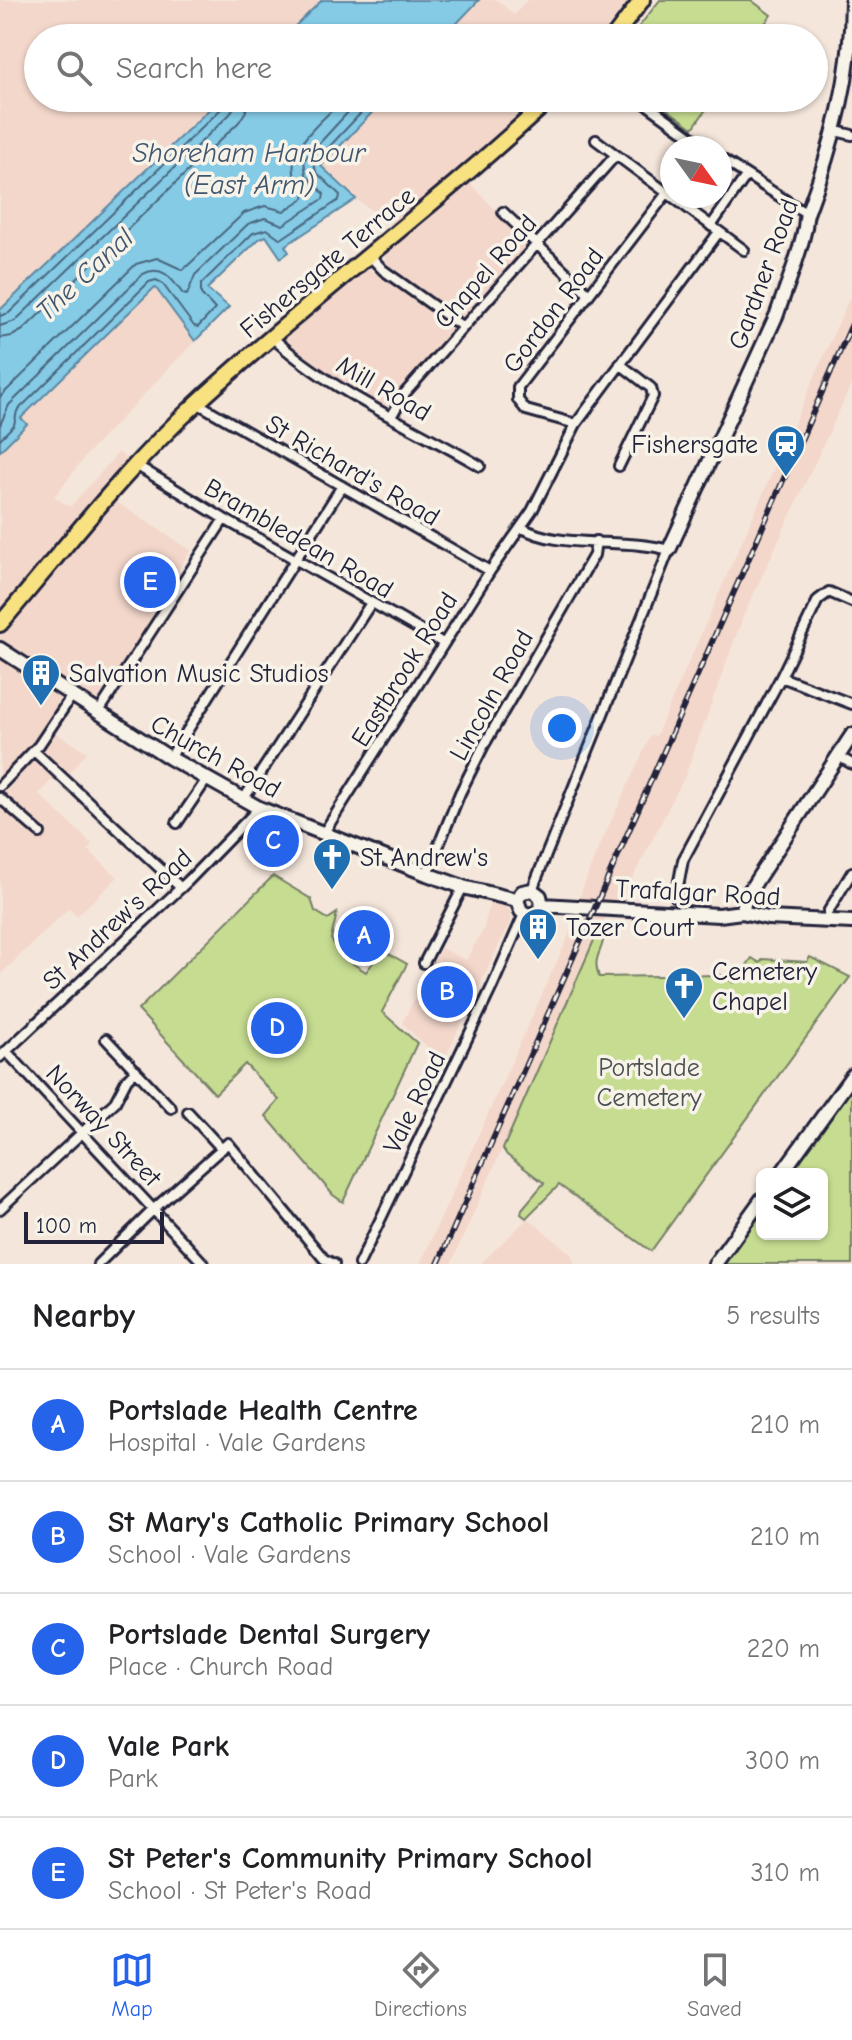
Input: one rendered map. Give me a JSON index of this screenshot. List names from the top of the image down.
{
  "streets": {
    "main road": [
      "Fishersgate Terrace",
      "Gardner Road",
      "Church Road",
      "Trafalgar Road"
    ],
    "street": [
      "Chapel Road",
      "Gordon Road",
      "Mill Road",
      "St Richard's Road",
      "Brambledean Road",
      "Eastbrook Road",
      "Lincoln Road",
      "St Andrew's Road",
      "Vale Road",
      "Norway Street"
    ]
  },
  "crossings": [
    ["Fishersgate Terrace", "Mill Road"],
    ["Fishersgate Terrace", "St Richard's Road"],
    ["Fishersgate Terrace", "Brambledean Road"],
    ["Chapel Road", "Mill Road"],
    ["Gordon Road", "Eastbrook Road"],
    ["St Richard's Road", "Eastbrook Road"],
    ["Brambledean Road", "Eastbrook Road"],
    ["Eastbrook Road", "Church Road"],
    ["Lincoln Road", "Church Road"],
    ["Church Road", "Trafalgar Road"],
    ["Church Road", "St Andrew's Road"],
    ["Church Road", "Vale Road"],
    ["Trafalgar Road", "Vale Road"],
    ["St Andrew's Road", "Norway Street"]
  ],
  "water": ["Shoreham Harbour (East Arm)", "The Canal"],
  "parks": ["Portslade Cemetery"],
  "places": {
    "station": ["Fishersgate"],
    "building": ["Salvation Music Studios", "Tozer Court"],
    "church": ["St Andrew's", "Cemetery Chapel"]
  },
  "scale_bar": "100 m",
  "north": "bottom right",
  "page": {
    "search": "Search here",
    "pins": [
      "E",
      "C",
      "A",
      "B",
      "D"
    ],
    "scale": "100 m",
    "heading": ["Nearby", "5 results"],
    "list": [
      {
        "mark": "A",
        "name": "Portslade Health Centre",
        "note": "Hospital · Vale Gardens",
        "value": "210 m"
      },
      {
        "mark": "B",
        "name": "St Mary's Catholic Primary School",
        "note": "School · Vale Gardens",
        "value": "210 m"
      },
      {
        "mark": "C",
        "name": "Portslade Dental Surgery",
        "note": "Place · Church Road",
        "value": "220 m"
      },
      {
        "mark": "D",
        "name": "Vale Park",
        "note": "Park",
        "value": "300 m"
      },
      {
        "mark": "E",
        "name": "St Peter's Community Primary School",
        "note": "School · St Peter's Road",
        "value": "310 m"
      }
    ],
    "nav": ["Map", "Directions", "Saved"]
  }
}
